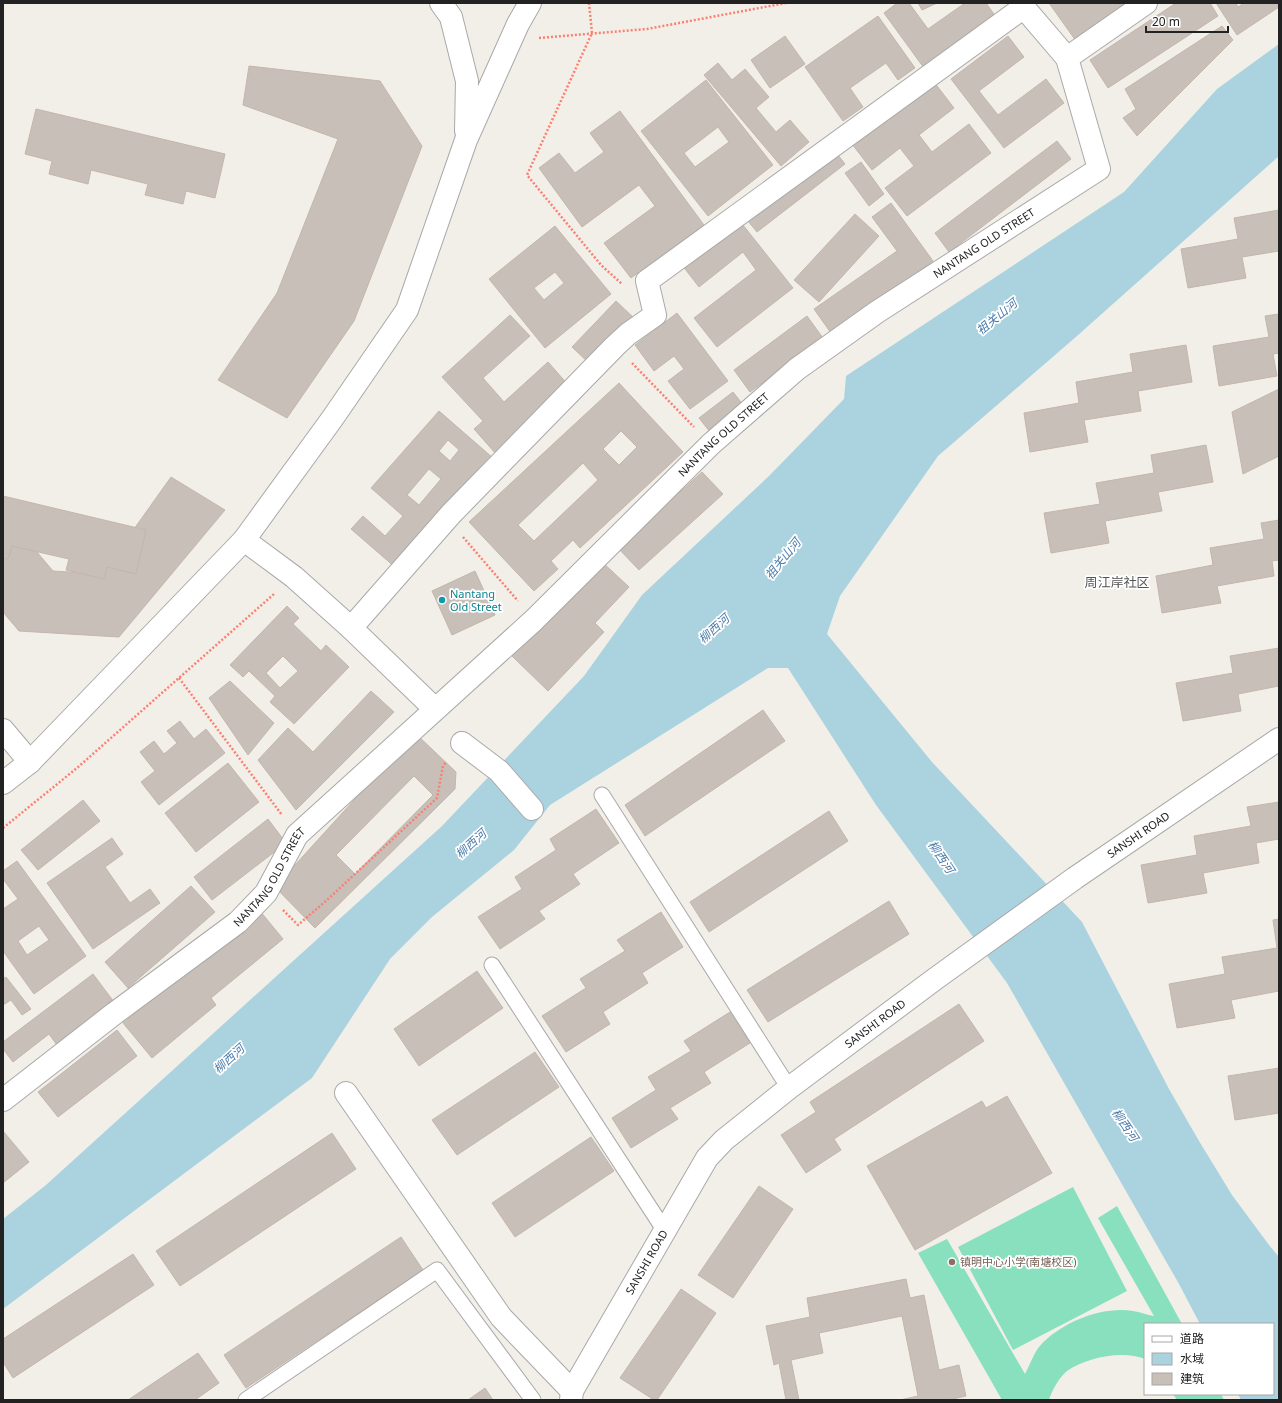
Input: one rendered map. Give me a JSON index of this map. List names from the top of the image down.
{
  "streets": {
    "street": ["NANTANG OLD STREET", "SANSHI ROAD"]
  },
  "districts": ["周江岸社区"],
  "water": ["祖关山河", "柳西河"],
  "places": ["Nantang Old Street", "镇明中心小学(南塘校区)"],
  "legend": ["道路", "水域", "建筑"],
  "scale_bar": "20 m"
}
